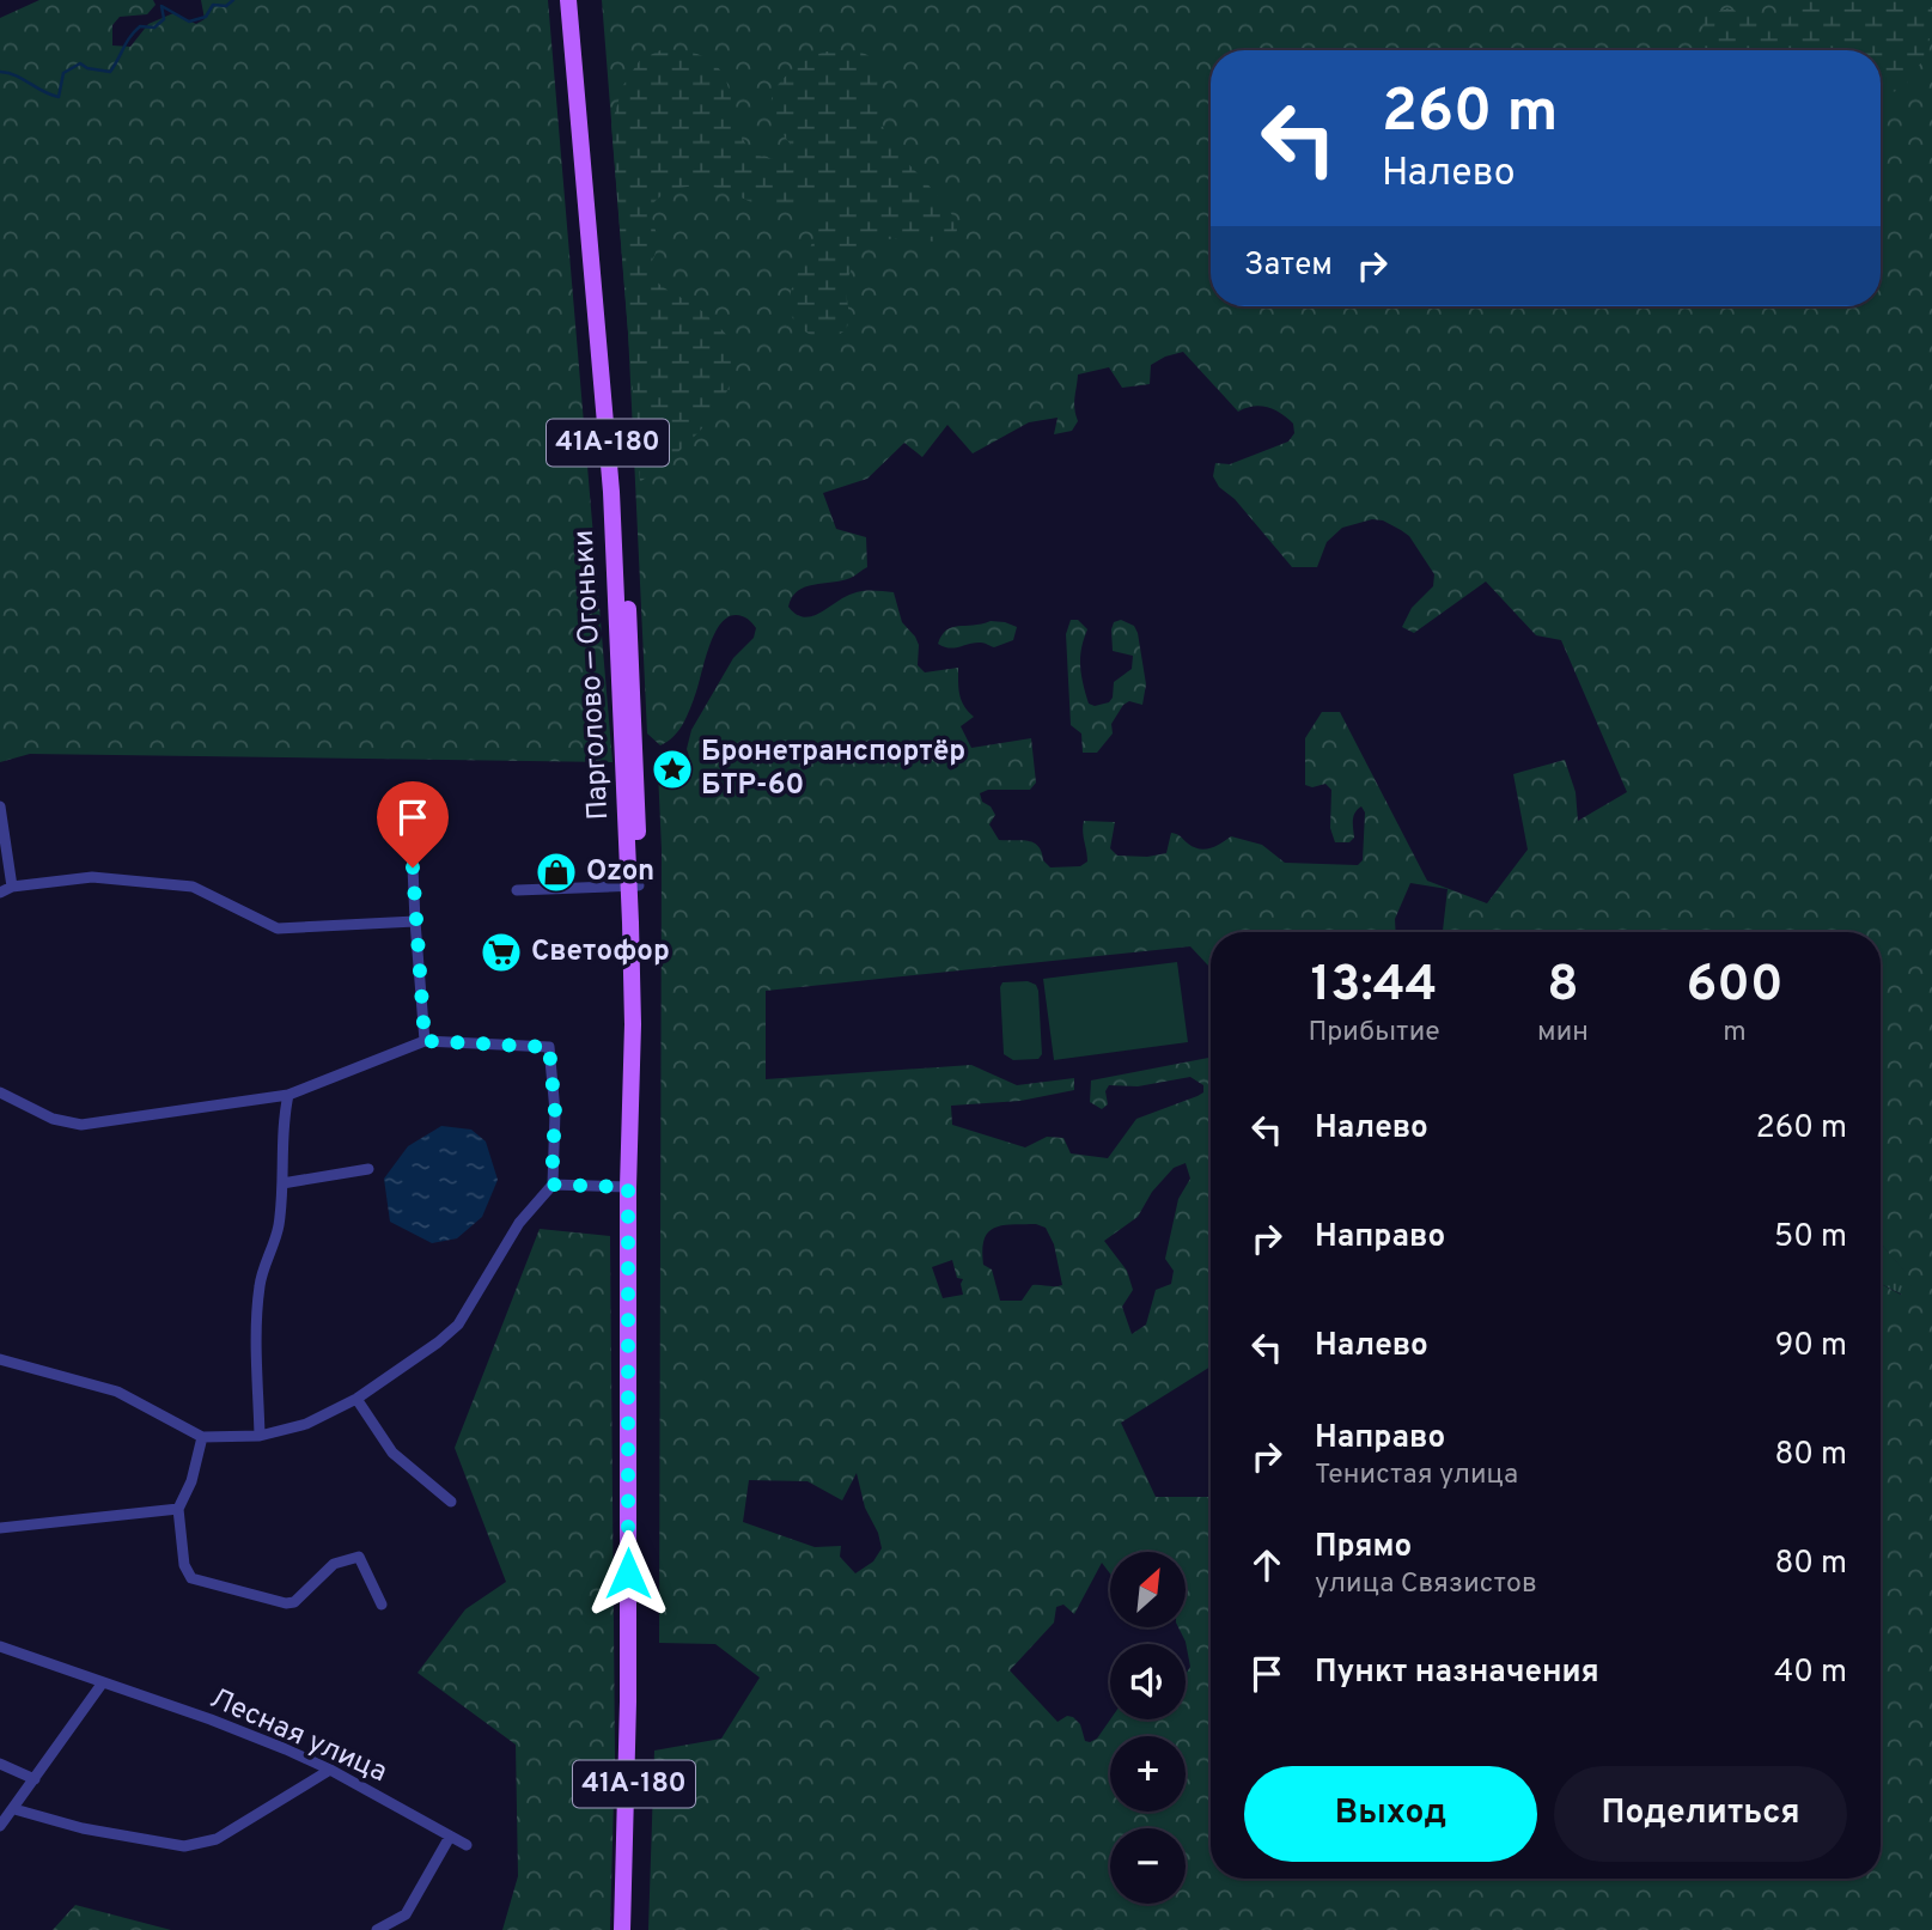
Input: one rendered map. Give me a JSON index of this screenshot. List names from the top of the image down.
{
  "streets": {
    "main road": ["41А-180", "Парголово — Огоньки"],
    "street": ["Лесная улица"]
  },
  "crossings": [
    ["41А-180", "Парголово — Огоньки"]
  ],
  "places": {
    "place": ["Бронетранспортёр БТР-60"],
    "shop": ["Ozon"],
    "supermarket": ["Светофор"]
  },
  "north": "top right",
  "page": {
    "turn": ["260 m", "Налево"],
    "then": "Затем",
    "eta": [
      "13:44",
      "Прибытие",
      "8",
      "мин",
      "600",
      "m"
    ],
    "list": [
      {
        "name": "Налево",
        "value": "260 m"
      },
      {
        "name": "Направо",
        "value": "50 m"
      },
      {
        "name": "Налево",
        "value": "90 m"
      },
      {
        "name": "Направо",
        "note": "Тенистая улица",
        "value": "80 m"
      },
      {
        "name": "Прямо",
        "note": "улица Связистов",
        "value": "80 m"
      },
      {
        "name": "Пункт назначения",
        "value": "40 m"
      }
    ],
    "map_buttons": ["+", "−"],
    "buttons": ["Выход", "Поделиться"]
  }
}
